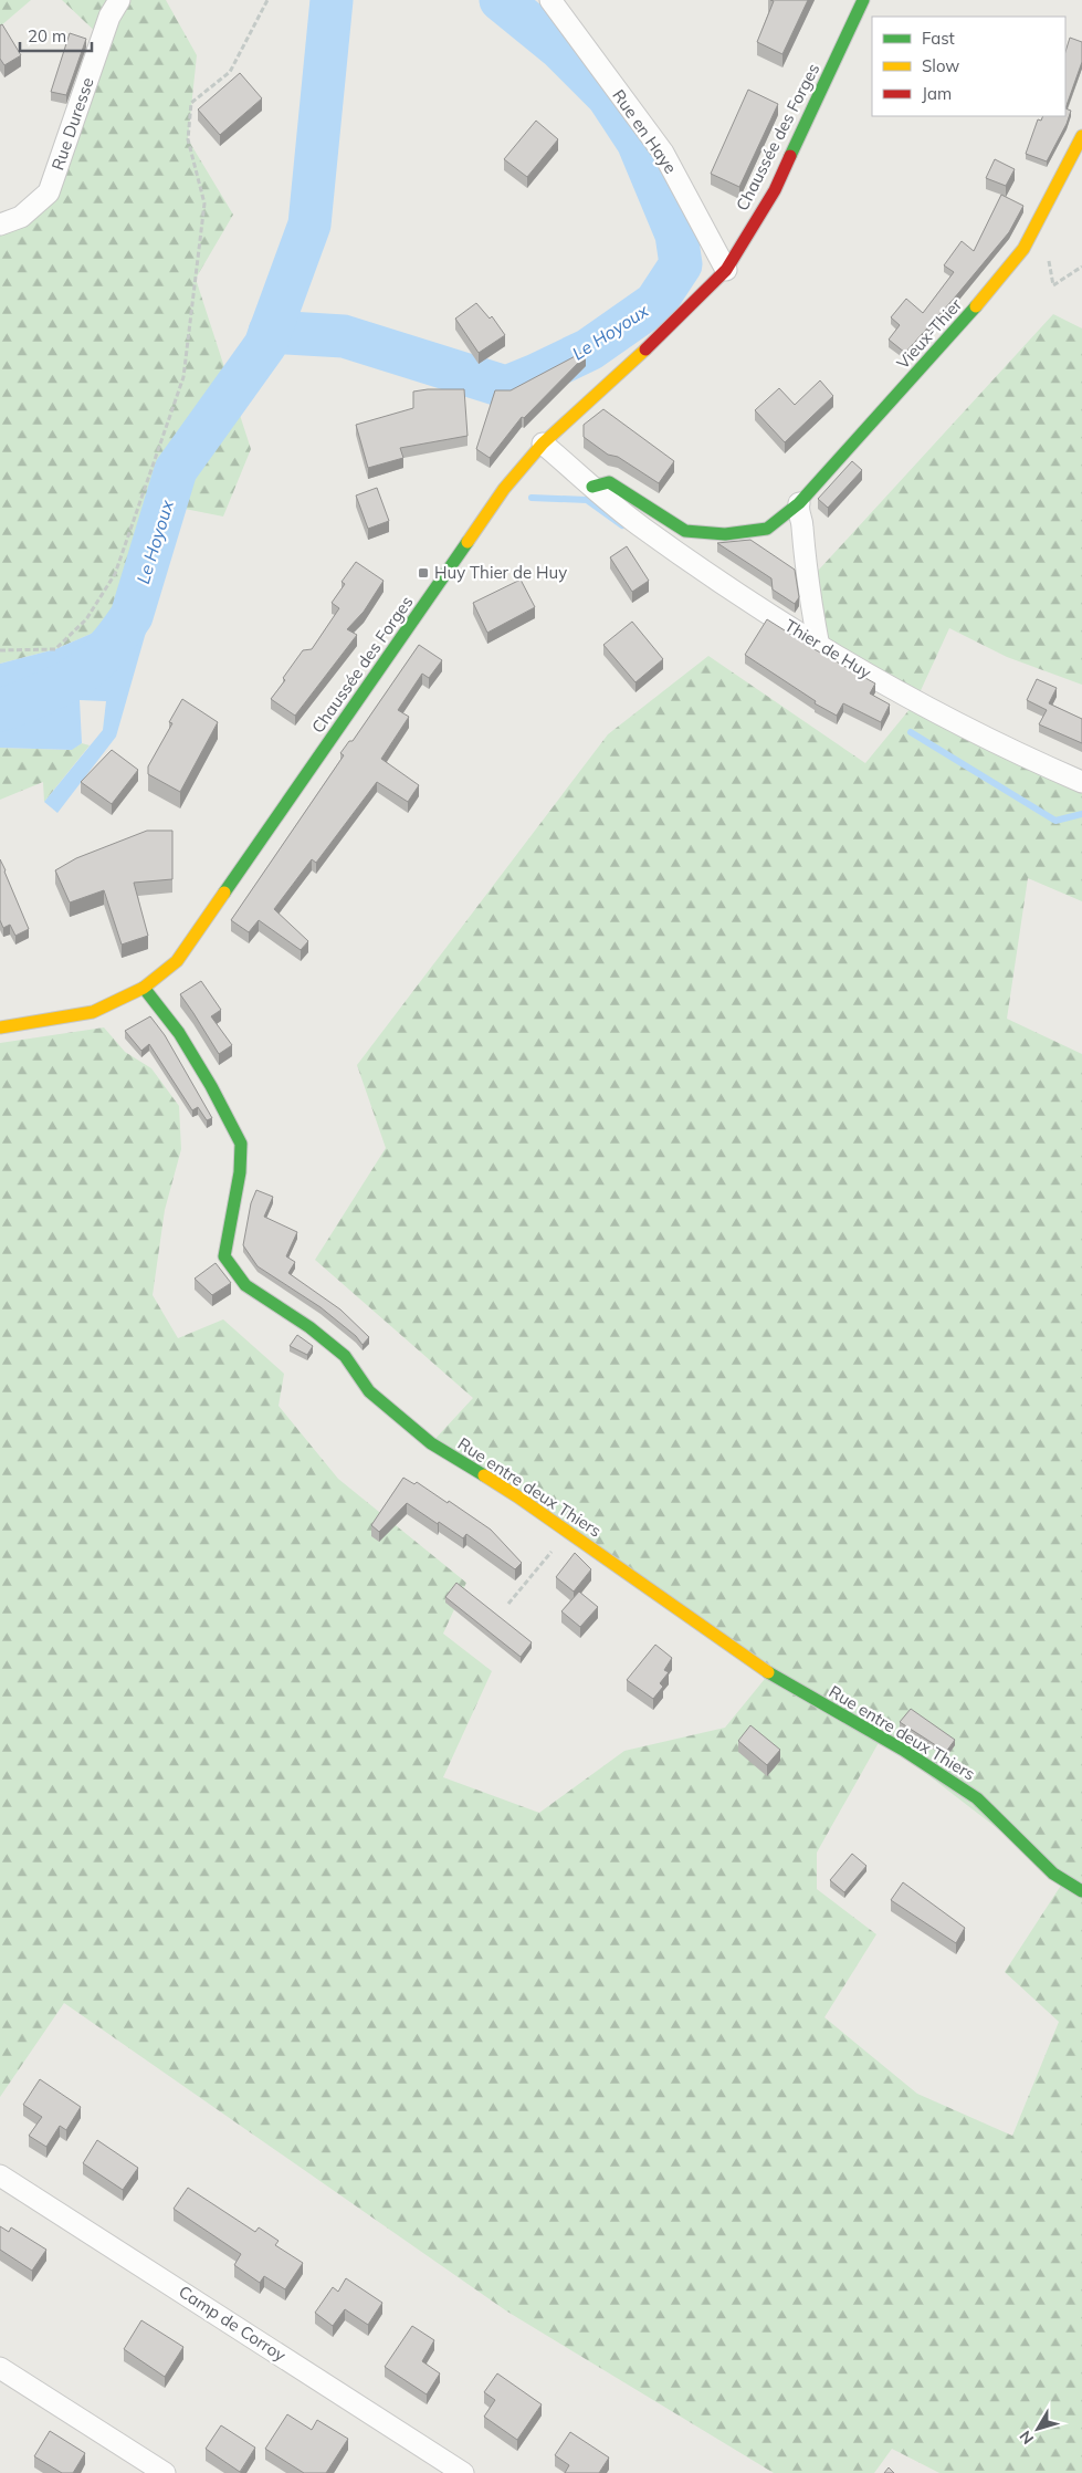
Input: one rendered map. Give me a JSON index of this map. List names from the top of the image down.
{
  "streets": {
    "street": [
      "Rue Duresse",
      "Rue en Haye",
      "Chaussée des Forges",
      "Vieux-Thier",
      "Thier de Huy",
      "Rue entre deux Thiers",
      "Camp de Corroy"
    ]
  },
  "crossings": [
    ["Rue en Haye", "Chaussée des Forges"],
    ["Chaussée des Forges", "Thier de Huy"],
    ["Chaussée des Forges", "Rue entre deux Thiers"],
    ["Vieux-Thier", "Thier de Huy"]
  ],
  "water": ["Le Hoyoux"],
  "places": {
    "transit": ["Huy Thier de Huy"]
  },
  "legend": ["Fast", "Slow", "Jam"],
  "scale_bar": "20 m",
  "north": "bottom left"
}
